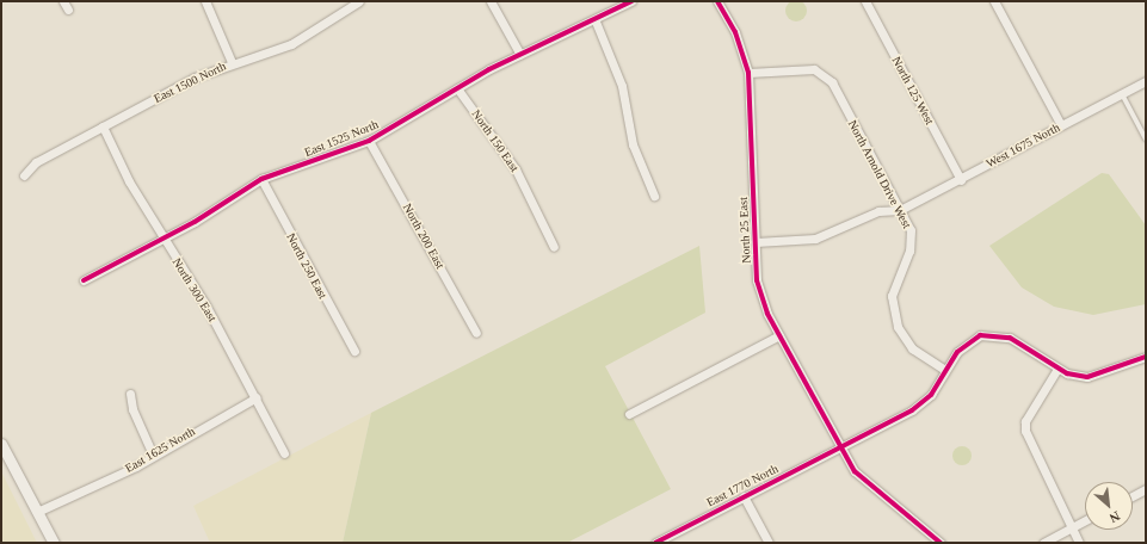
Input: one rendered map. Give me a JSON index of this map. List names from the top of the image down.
{
  "streets": {
    "street": [
      "East 1500 North",
      "North 125 West",
      "East 1525 North",
      "North 150 East",
      "West 1675 North",
      "North Arnold Drive West",
      "North 25 East",
      "North 200 East",
      "North 250 East",
      "North 300 East",
      "East 1625 North",
      "East 1770 North"
    ]
  },
  "crossings": [
    ["East 1500 North", "North 300 East"],
    ["North 125 West", "West 1675 North"],
    ["East 1525 North", "North 150 East"],
    ["East 1525 North", "North 200 East"],
    ["East 1525 North", "North 250 East"],
    ["East 1525 North", "North 300 East"],
    ["West 1675 North", "North Arnold Drive West"],
    ["North Arnold Drive West", "North 25 East"],
    ["North Arnold Drive West", "East 1770 North"],
    ["North 25 East", "East 1770 North"],
    ["North 300 East", "East 1625 North"]
  ],
  "north": "bottom right"
}
